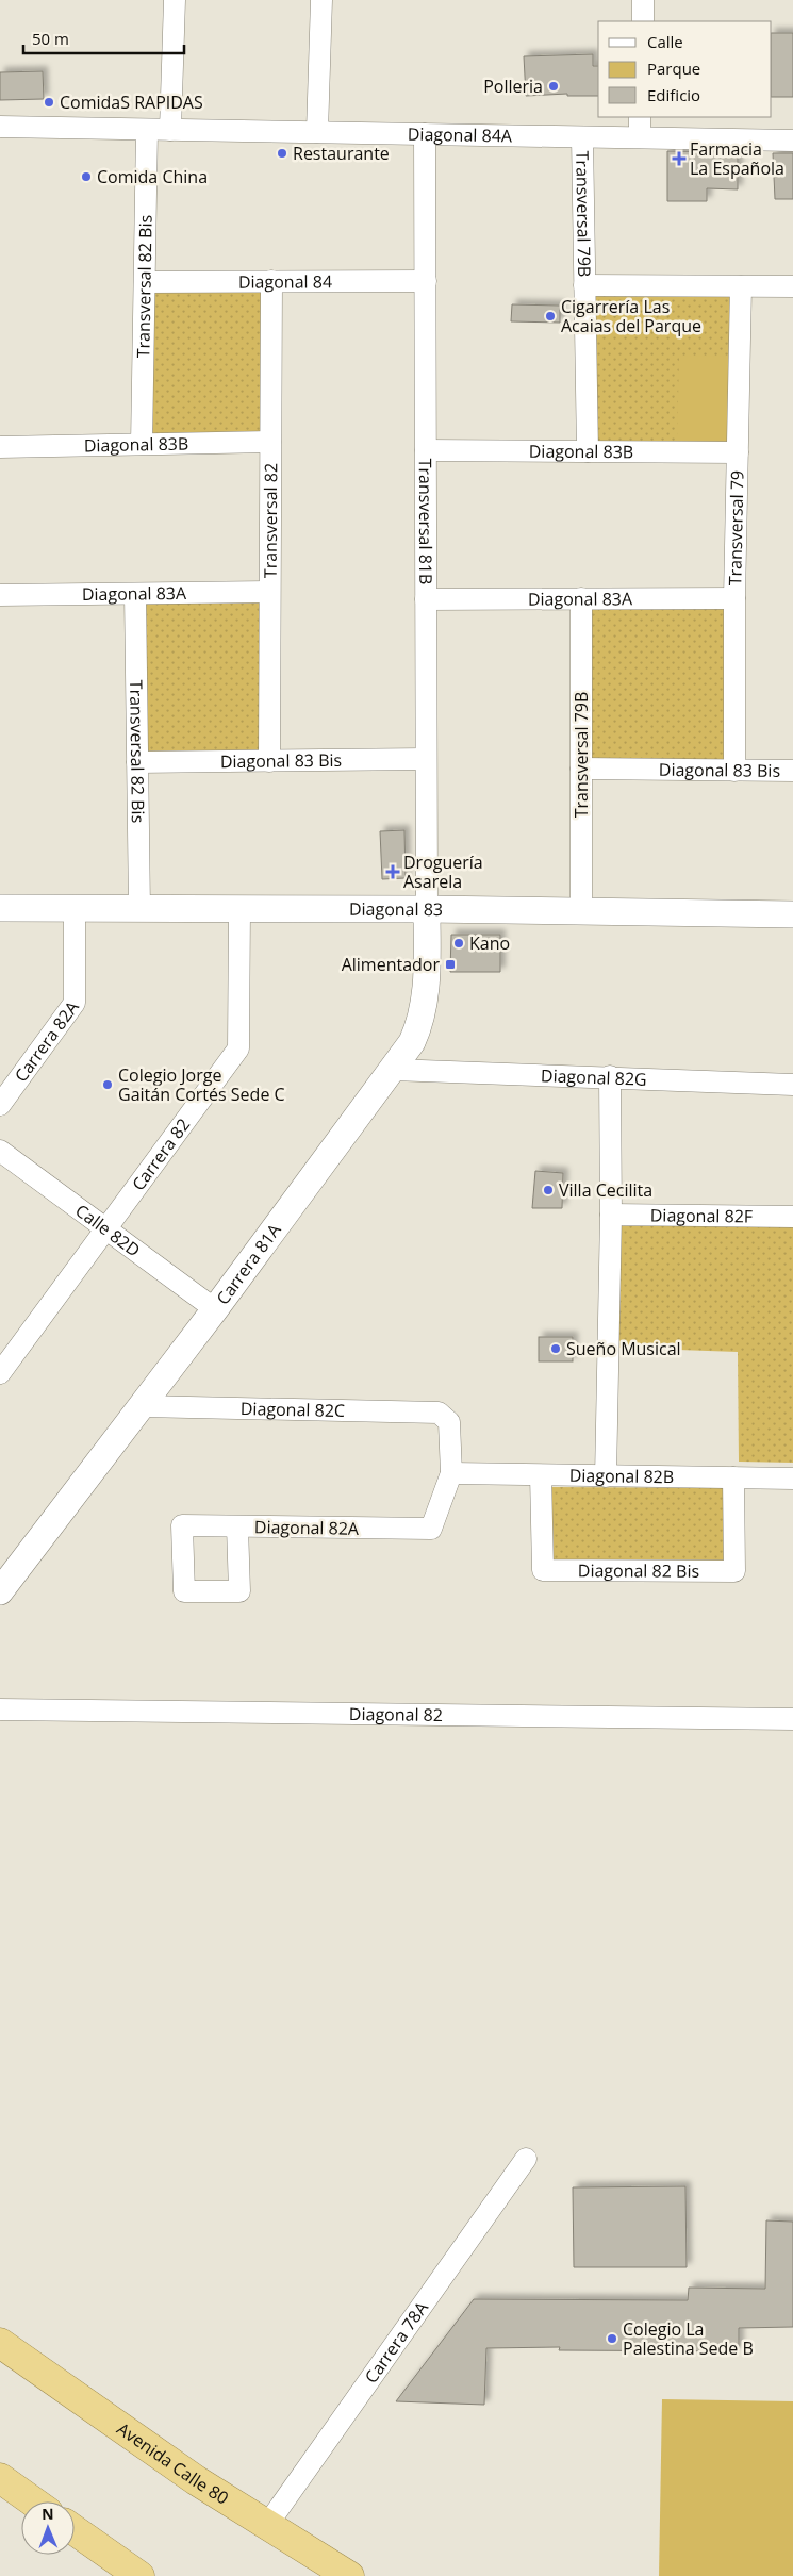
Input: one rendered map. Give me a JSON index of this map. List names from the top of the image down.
{
  "streets": {
    "highway": ["Avenida Calle 80"],
    "street": [
      "Diagonal 84A",
      "Transversal 79B",
      "Diagonal 84",
      "Transversal 82 Bis",
      "Diagonal 83B",
      "Transversal 82",
      "Transversal 81B",
      "Transversal 79",
      "Diagonal 83A",
      "Diagonal 83 Bis",
      "Diagonal 83",
      "Carrera 82A",
      "Diagonal 82G",
      "Carrera 82",
      "Diagonal 82F",
      "Calle 82D",
      "Carrera 81A",
      "Diagonal 82C",
      "Diagonal 82B",
      "Diagonal 82A",
      "Diagonal 82 Bis",
      "Diagonal 82",
      "Carrera 78A"
    ]
  },
  "crossings": [
    ["Diagonal 84A", "Transversal 79B"],
    ["Diagonal 84A", "Transversal 82 Bis"],
    ["Diagonal 84A", "Transversal 81B"],
    ["Transversal 79B", "Diagonal 83B"],
    ["Transversal 79B", "Diagonal 83A"],
    ["Transversal 79B", "Diagonal 83 Bis"],
    ["Transversal 79B", "Diagonal 83"],
    ["Diagonal 84", "Transversal 82 Bis"],
    ["Diagonal 84", "Transversal 82"],
    ["Diagonal 84", "Transversal 81B"],
    ["Transversal 82 Bis", "Diagonal 83B"],
    ["Transversal 82 Bis", "Diagonal 83A"],
    ["Transversal 82 Bis", "Diagonal 83 Bis"],
    ["Transversal 82 Bis", "Diagonal 83"],
    ["Diagonal 83B", "Transversal 82"],
    ["Diagonal 83B", "Transversal 81B"],
    ["Diagonal 83B", "Transversal 79"],
    ["Transversal 82", "Diagonal 83A"],
    ["Transversal 82", "Diagonal 83 Bis"],
    ["Transversal 81B", "Diagonal 83A"],
    ["Transversal 81B", "Diagonal 83 Bis"],
    ["Transversal 81B", "Diagonal 83"],
    ["Transversal 81B", "Carrera 81A"],
    ["Transversal 79", "Diagonal 83A"],
    ["Transversal 79", "Diagonal 83 Bis"],
    ["Diagonal 83", "Carrera 82A"],
    ["Diagonal 83", "Carrera 82"],
    ["Diagonal 83", "Carrera 81A"],
    ["Diagonal 82G", "Carrera 81A"],
    ["Carrera 82", "Calle 82D"],
    ["Calle 82D", "Carrera 81A"],
    ["Carrera 81A", "Diagonal 82C"],
    ["Diagonal 82C", "Diagonal 82B"],
    ["Diagonal 82C", "Diagonal 82A"],
    ["Diagonal 82B", "Diagonal 82A"],
    ["Diagonal 82B", "Diagonal 82 Bis"],
    ["Carrera 78A", "Avenida Calle 80"]
  ],
  "places": {
    "other": [
      "Polleria",
      "ComidaS RAPIDAS",
      "Restaurante",
      "Comida China",
      "Cigarrería Las Acaias del Parque",
      "Kano",
      "Colegio Jorge Gaitán Cortés Sede C",
      "Villa Cecilita",
      "Sueño Musical",
      "Colegio La Palestina Sede B"
    ],
    "health": ["Farmacia La Española", "Droguería Asarela"],
    "transit": ["Alimentador"]
  },
  "legend": ["Calle", "Parque", "Edificio"],
  "scale_bar": "50 m",
  "north": "top"
}
